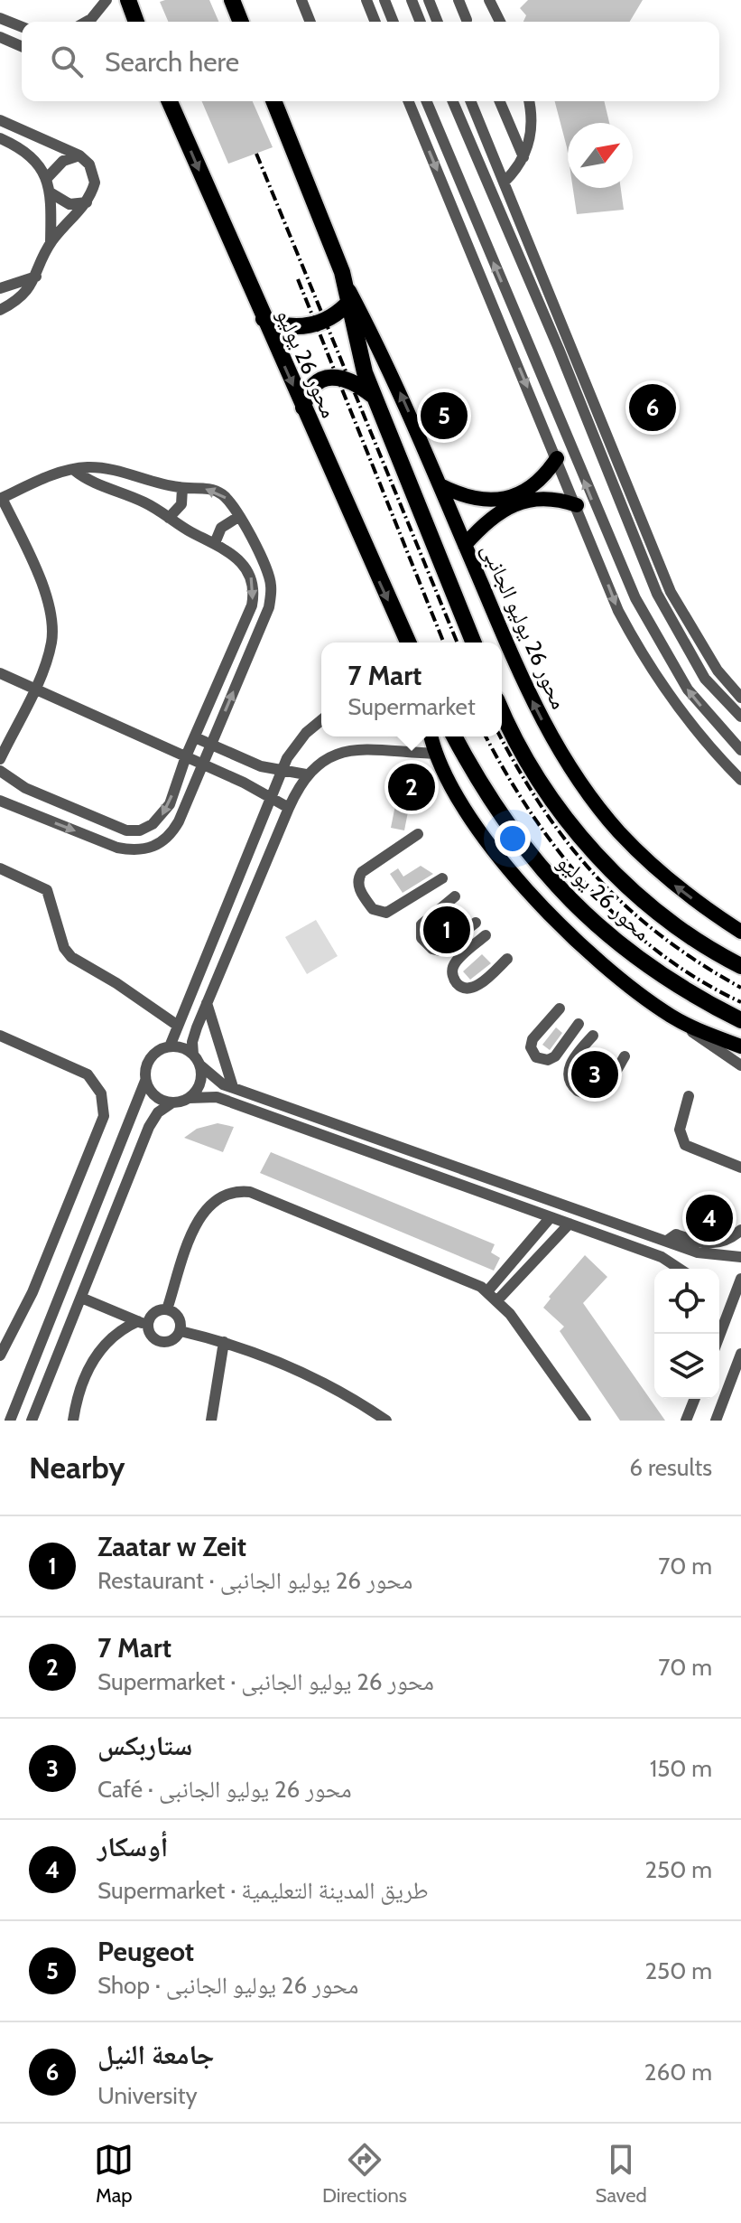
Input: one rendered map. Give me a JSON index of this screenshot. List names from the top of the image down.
{
  "streets": {
    "highway": ["محور 26 يوليو"],
    "main road": ["محور 26 يوليو الجانبى"]
  },
  "north": "top right",
  "page": {
    "search": "Search here",
    "pins": [
      "6",
      "5",
      "2",
      "1",
      "3",
      "4"
    ],
    "popup": ["7 Mart", "Supermarket"],
    "heading": ["Nearby", "6 results"],
    "list": [
      {
        "mark": "1",
        "name": "Zaatar w Zeit",
        "note": "Restaurant · محور 26 يوليو الجانبى",
        "value": "70 m"
      },
      {
        "mark": "2",
        "name": "7 Mart",
        "note": "Supermarket · محور 26 يوليو الجانبى",
        "value": "70 m"
      },
      {
        "mark": "3",
        "name": "ستاربكس",
        "note": "Café · محور 26 يوليو الجانبى",
        "value": "150 m"
      },
      {
        "mark": "4",
        "name": "أوسكار",
        "note": "Supermarket · طريق المدينة التعليمية",
        "value": "250 m"
      },
      {
        "mark": "5",
        "name": "Peugeot",
        "note": "Shop · محور 26 يوليو الجانبى",
        "value": "250 m"
      },
      {
        "mark": "6",
        "name": "جامعة النيل",
        "note": "University",
        "value": "260 m"
      }
    ],
    "nav": ["Map", "Directions", "Saved"]
  }
}
